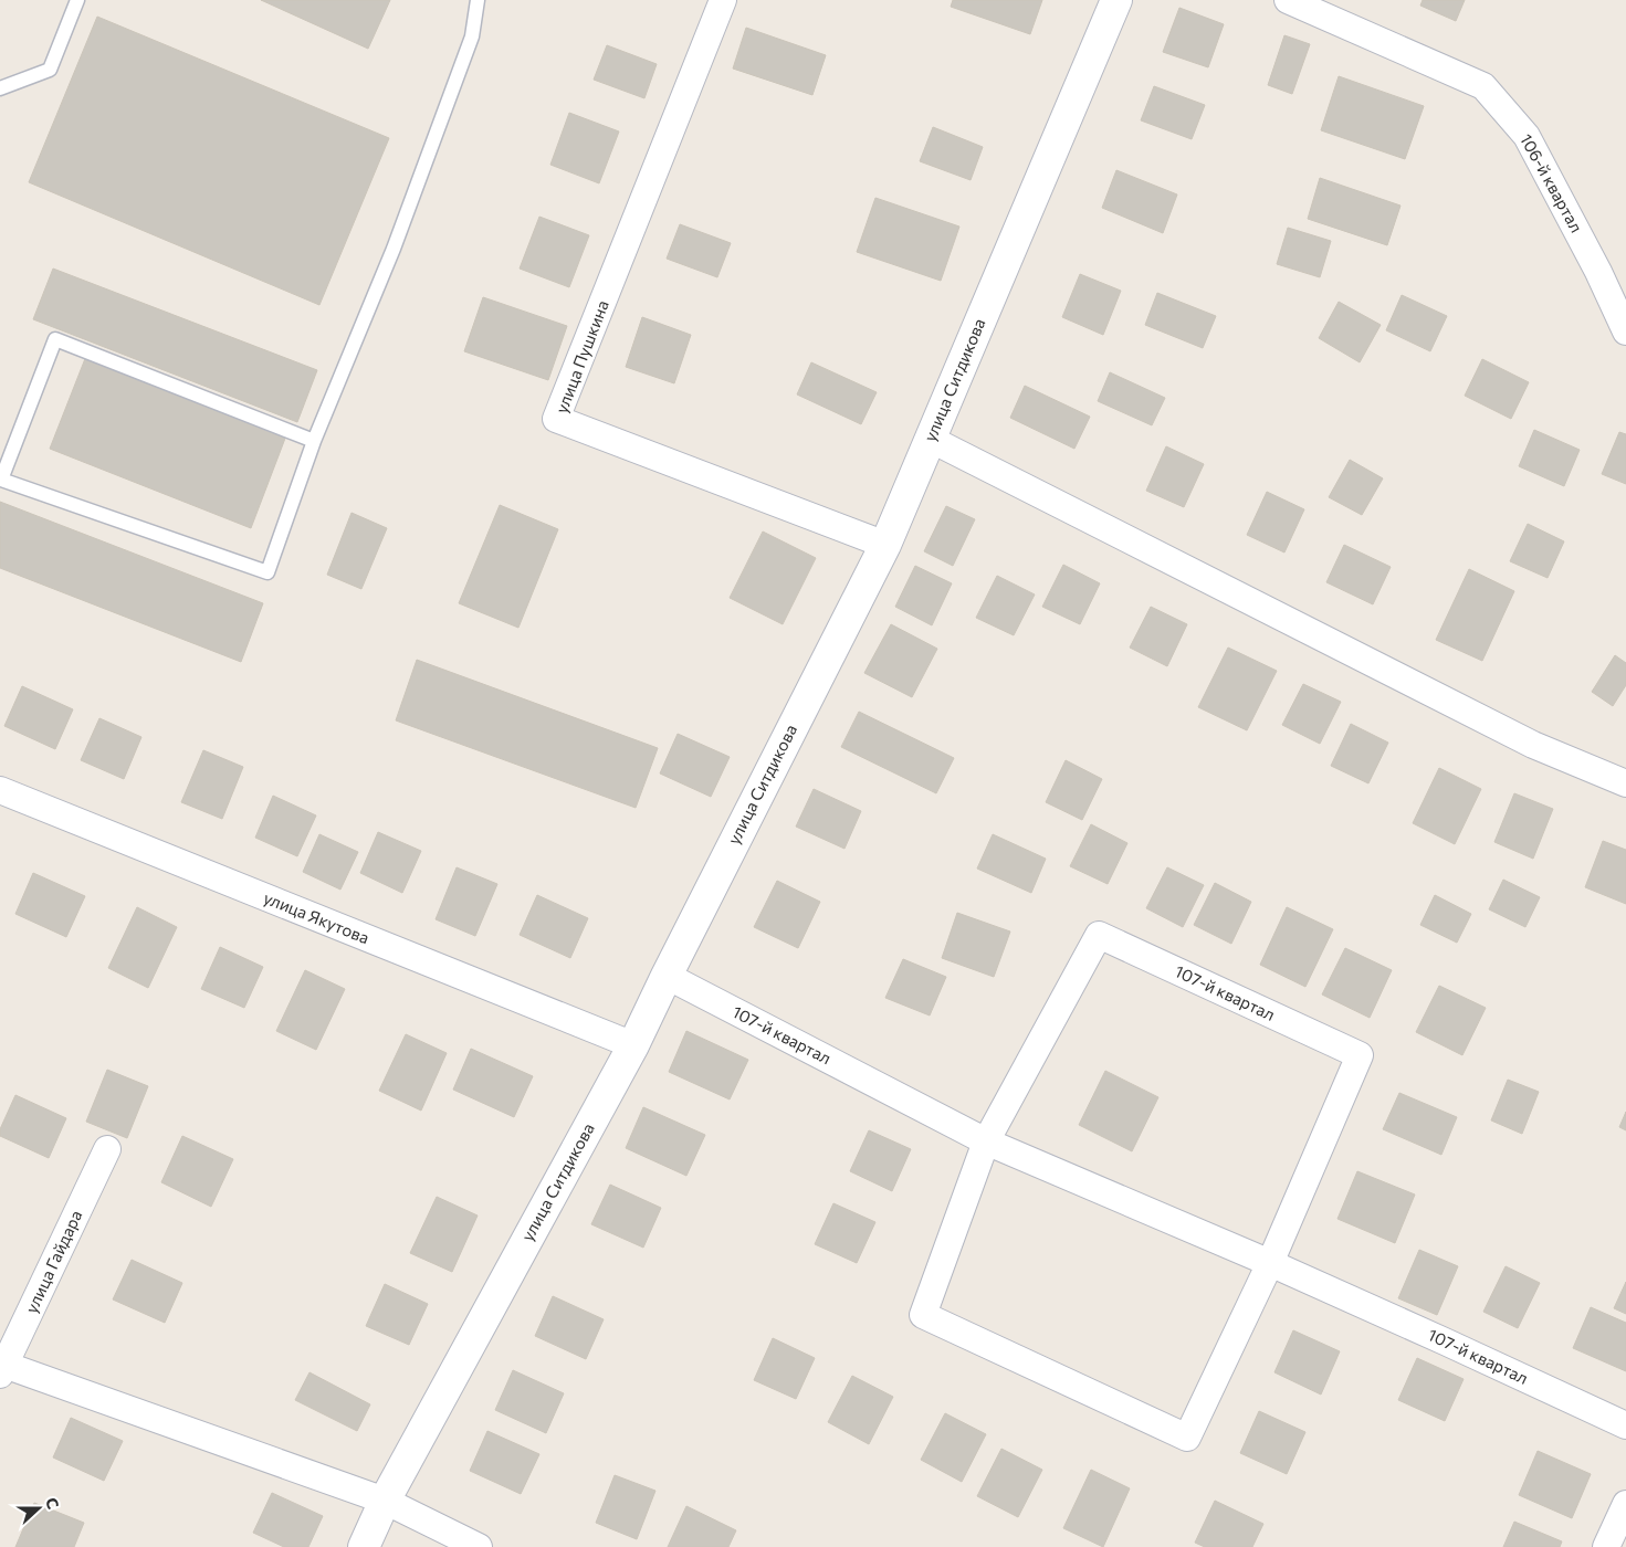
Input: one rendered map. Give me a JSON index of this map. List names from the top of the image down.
{
  "streets": {
    "street": [
      "106-й квартал",
      "улица Пушкина",
      "улица Ситдикова",
      "улица Якутова",
      "107-й квартал",
      "улица Гайдара"
    ]
  },
  "crossings": [
    ["улица Пушкина", "улица Ситдикова"],
    ["улица Ситдикова", "улица Якутова"],
    ["улица Ситдикова", "107-й квартал"]
  ],
  "north": "right"
}
